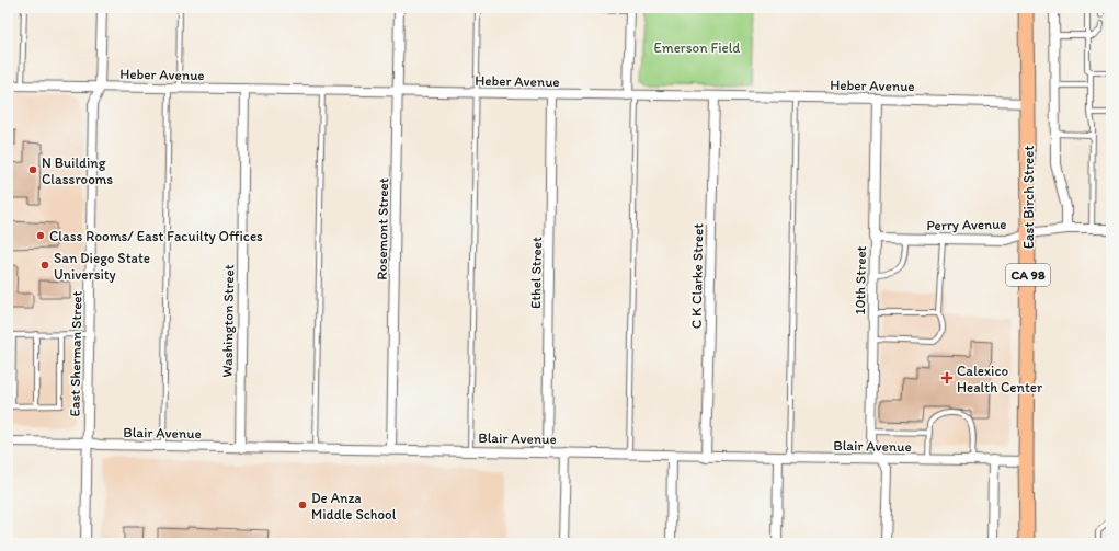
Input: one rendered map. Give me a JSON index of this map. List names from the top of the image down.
{
  "streets": {
    "main road": ["East Birch Street", "CA 98"],
    "street": [
      "Heber Avenue",
      "Perry Avenue",
      "Rosemont Street",
      "Ethel Street",
      "C K Clarke Street",
      "10th Street",
      "Washington Street",
      "East Sherman Street",
      "Blair Avenue"
    ]
  },
  "crossings": [
    ["Heber Avenue", "East Birch Street"],
    ["Heber Avenue", "Rosemont Street"],
    ["Heber Avenue", "Ethel Street"],
    ["Heber Avenue", "C K Clarke Street"],
    ["Heber Avenue", "10th Street"],
    ["Heber Avenue", "Washington Street"],
    ["Heber Avenue", "East Sherman Street"],
    ["East Birch Street", "Perry Avenue"],
    ["East Birch Street", "Blair Avenue"],
    ["Perry Avenue", "10th Street"],
    ["Rosemont Street", "Blair Avenue"],
    ["Ethel Street", "Blair Avenue"],
    ["C K Clarke Street", "Blair Avenue"],
    ["10th Street", "Blair Avenue"],
    ["Washington Street", "Blair Avenue"],
    ["East Sherman Street", "Blair Avenue"]
  ],
  "parks": ["Emerson Field"],
  "places": {
    "other": [
      "N Building Classrooms",
      "Class Rooms/ East Facuilty Offices",
      "San Diego State University",
      "De Anza Middle School"
    ],
    "health": ["Calexico Health Center"]
  }
}
